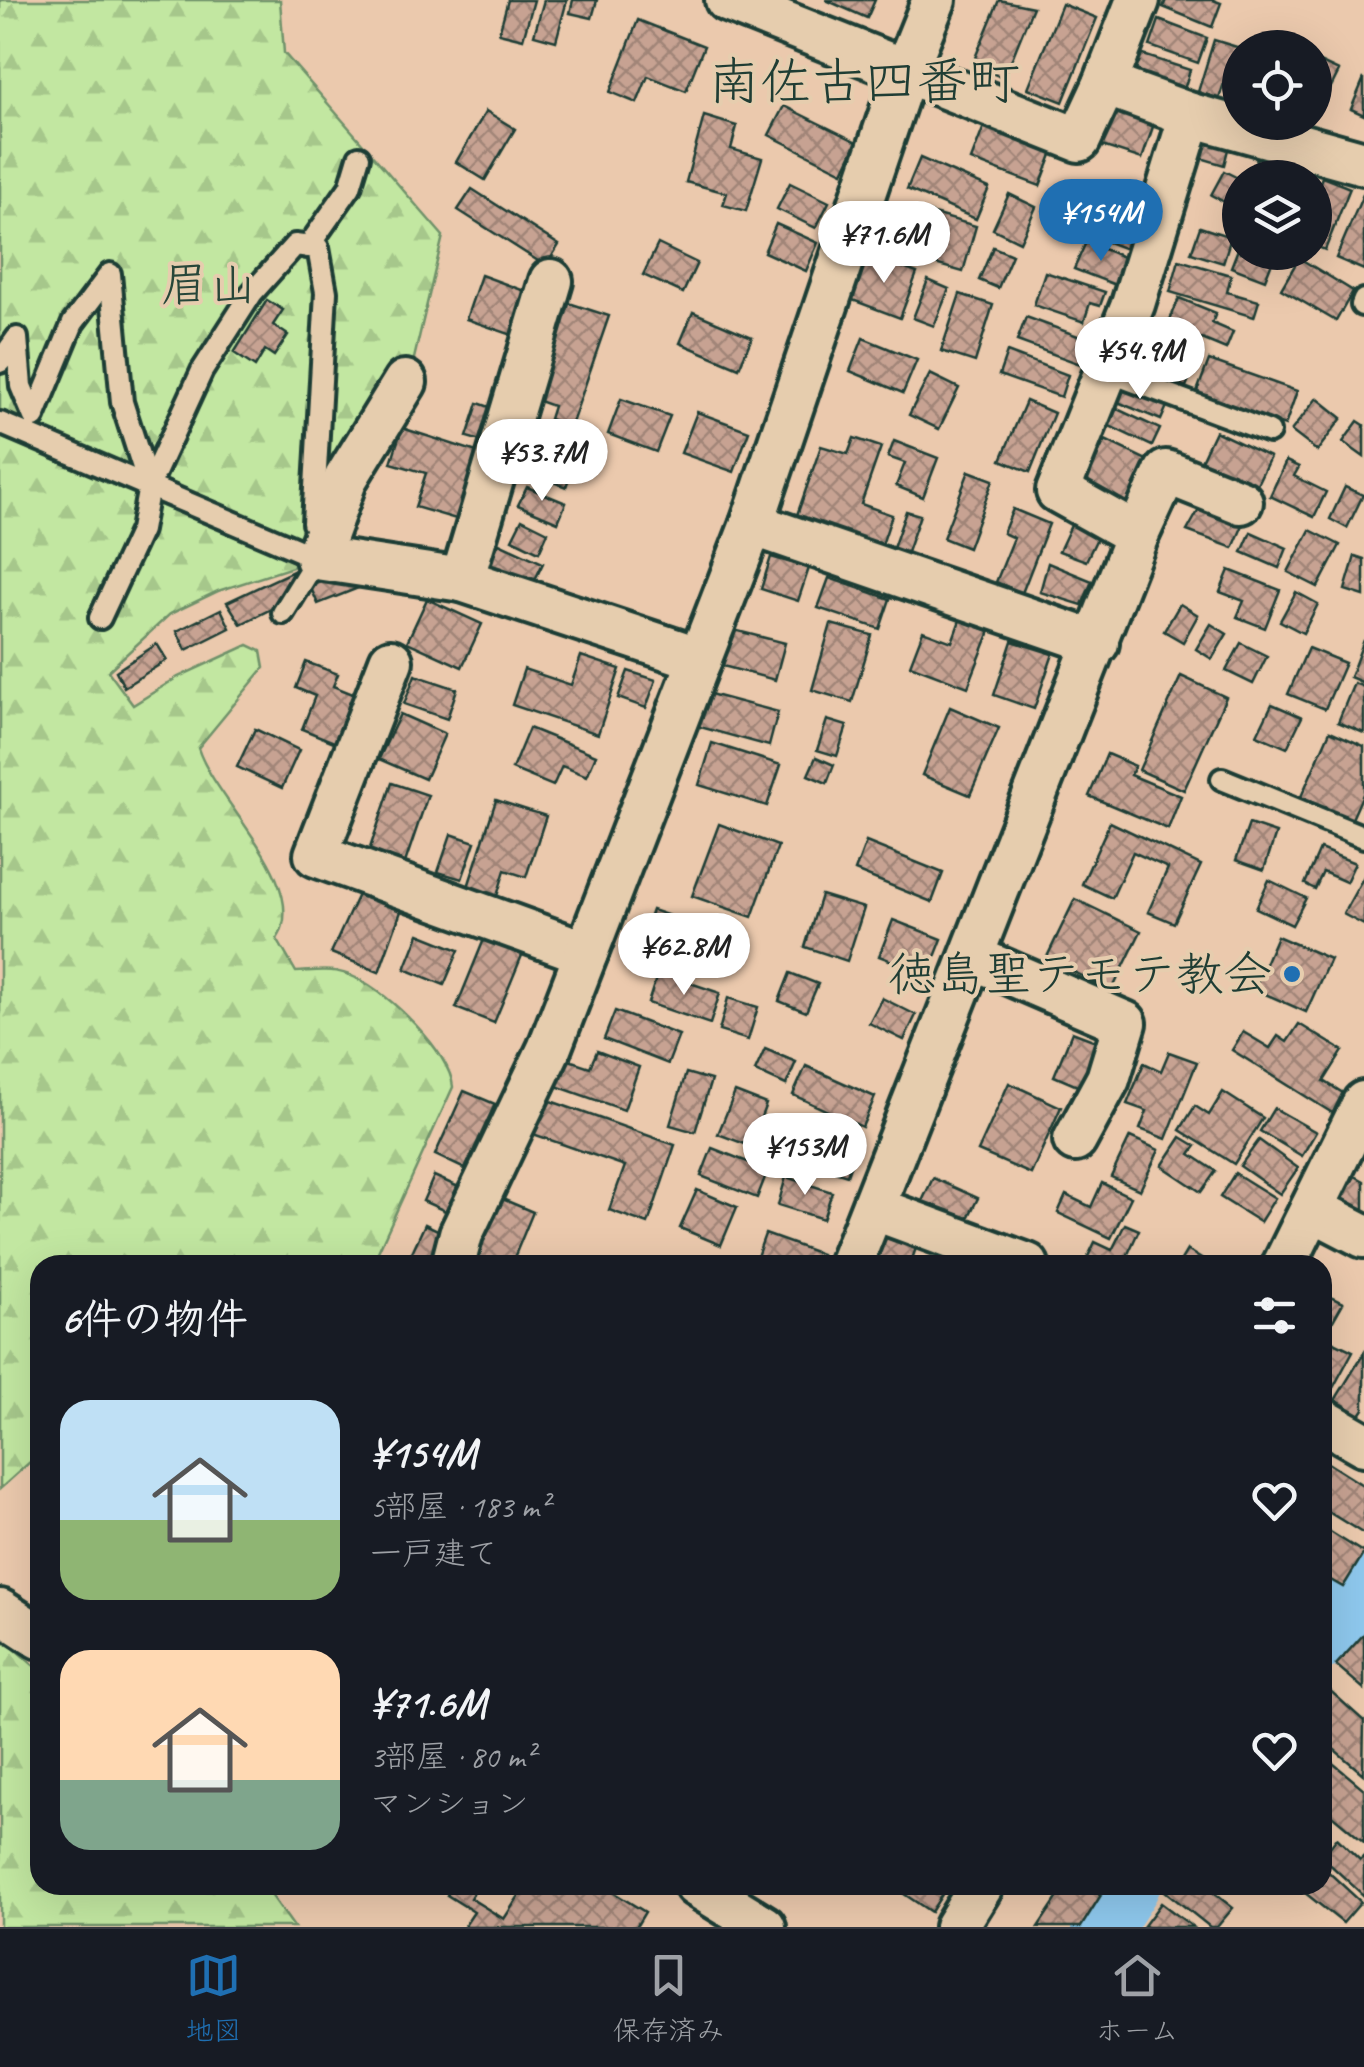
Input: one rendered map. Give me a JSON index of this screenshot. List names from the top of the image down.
{
  "districts": ["南佐古四番町"],
  "parks": ["眉山"],
  "places": ["徳島聖テモテ教会"],
  "page": {
    "price": [
      "¥154M",
      "¥71.6M",
      "¥54.9M",
      "¥53.7M",
      "¥62.8M",
      "¥153M"
    ],
    "heading": "6件の物件",
    "list": [
      {
        "name": "¥154M",
        "note": "5部屋 · 183 m² · 一戸建て"
      },
      {
        "name": "¥71.6M",
        "note": "3部屋 · 80 m² · マンション"
      }
    ],
    "tabs": ["地図", "保存済み", "ホーム"]
  }
}
